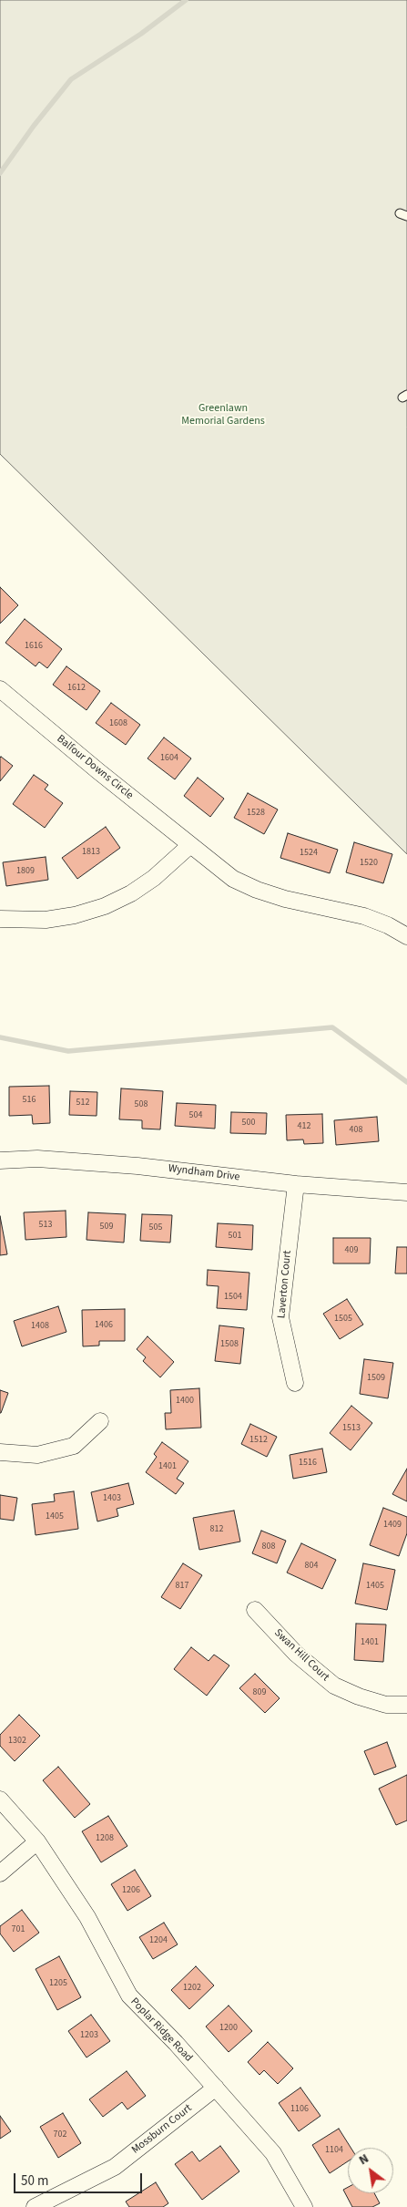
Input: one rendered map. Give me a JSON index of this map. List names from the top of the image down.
{
  "streets": {
    "street": [
      "Balfour Downs Circle",
      "Wyndham Drive",
      "Laverton Court",
      "Swan Hill Court",
      "Poplar Ridge Road",
      "Mossburn Court"
    ]
  },
  "crossings": [
    ["Wyndham Drive", "Laverton Court"],
    ["Poplar Ridge Road", "Mossburn Court"]
  ],
  "parks": ["Greenlawn Memorial Gardens"],
  "house_numbers": [
    "1616",
    "1612",
    "1608",
    "1604",
    "1528",
    "1813",
    "1524",
    "1520",
    "1809",
    "516",
    "512",
    "508",
    "504",
    "500",
    "412",
    "408",
    "513",
    "509",
    "505",
    "501",
    "409",
    "1504",
    "1505",
    "1406",
    "1408",
    "1508",
    "1509",
    "1400",
    "1513",
    "1512",
    "1516",
    "1401",
    "1403",
    "1405",
    "1409",
    "812",
    "808",
    "804",
    "817",
    "1405",
    "1401",
    "809",
    "1302",
    "1208",
    "1206",
    "701",
    "1204",
    "1205",
    "1202",
    "1200",
    "1203",
    "1106",
    "702",
    "1104"
  ],
  "scale_bar": "50 m",
  "north": "top left"
}
